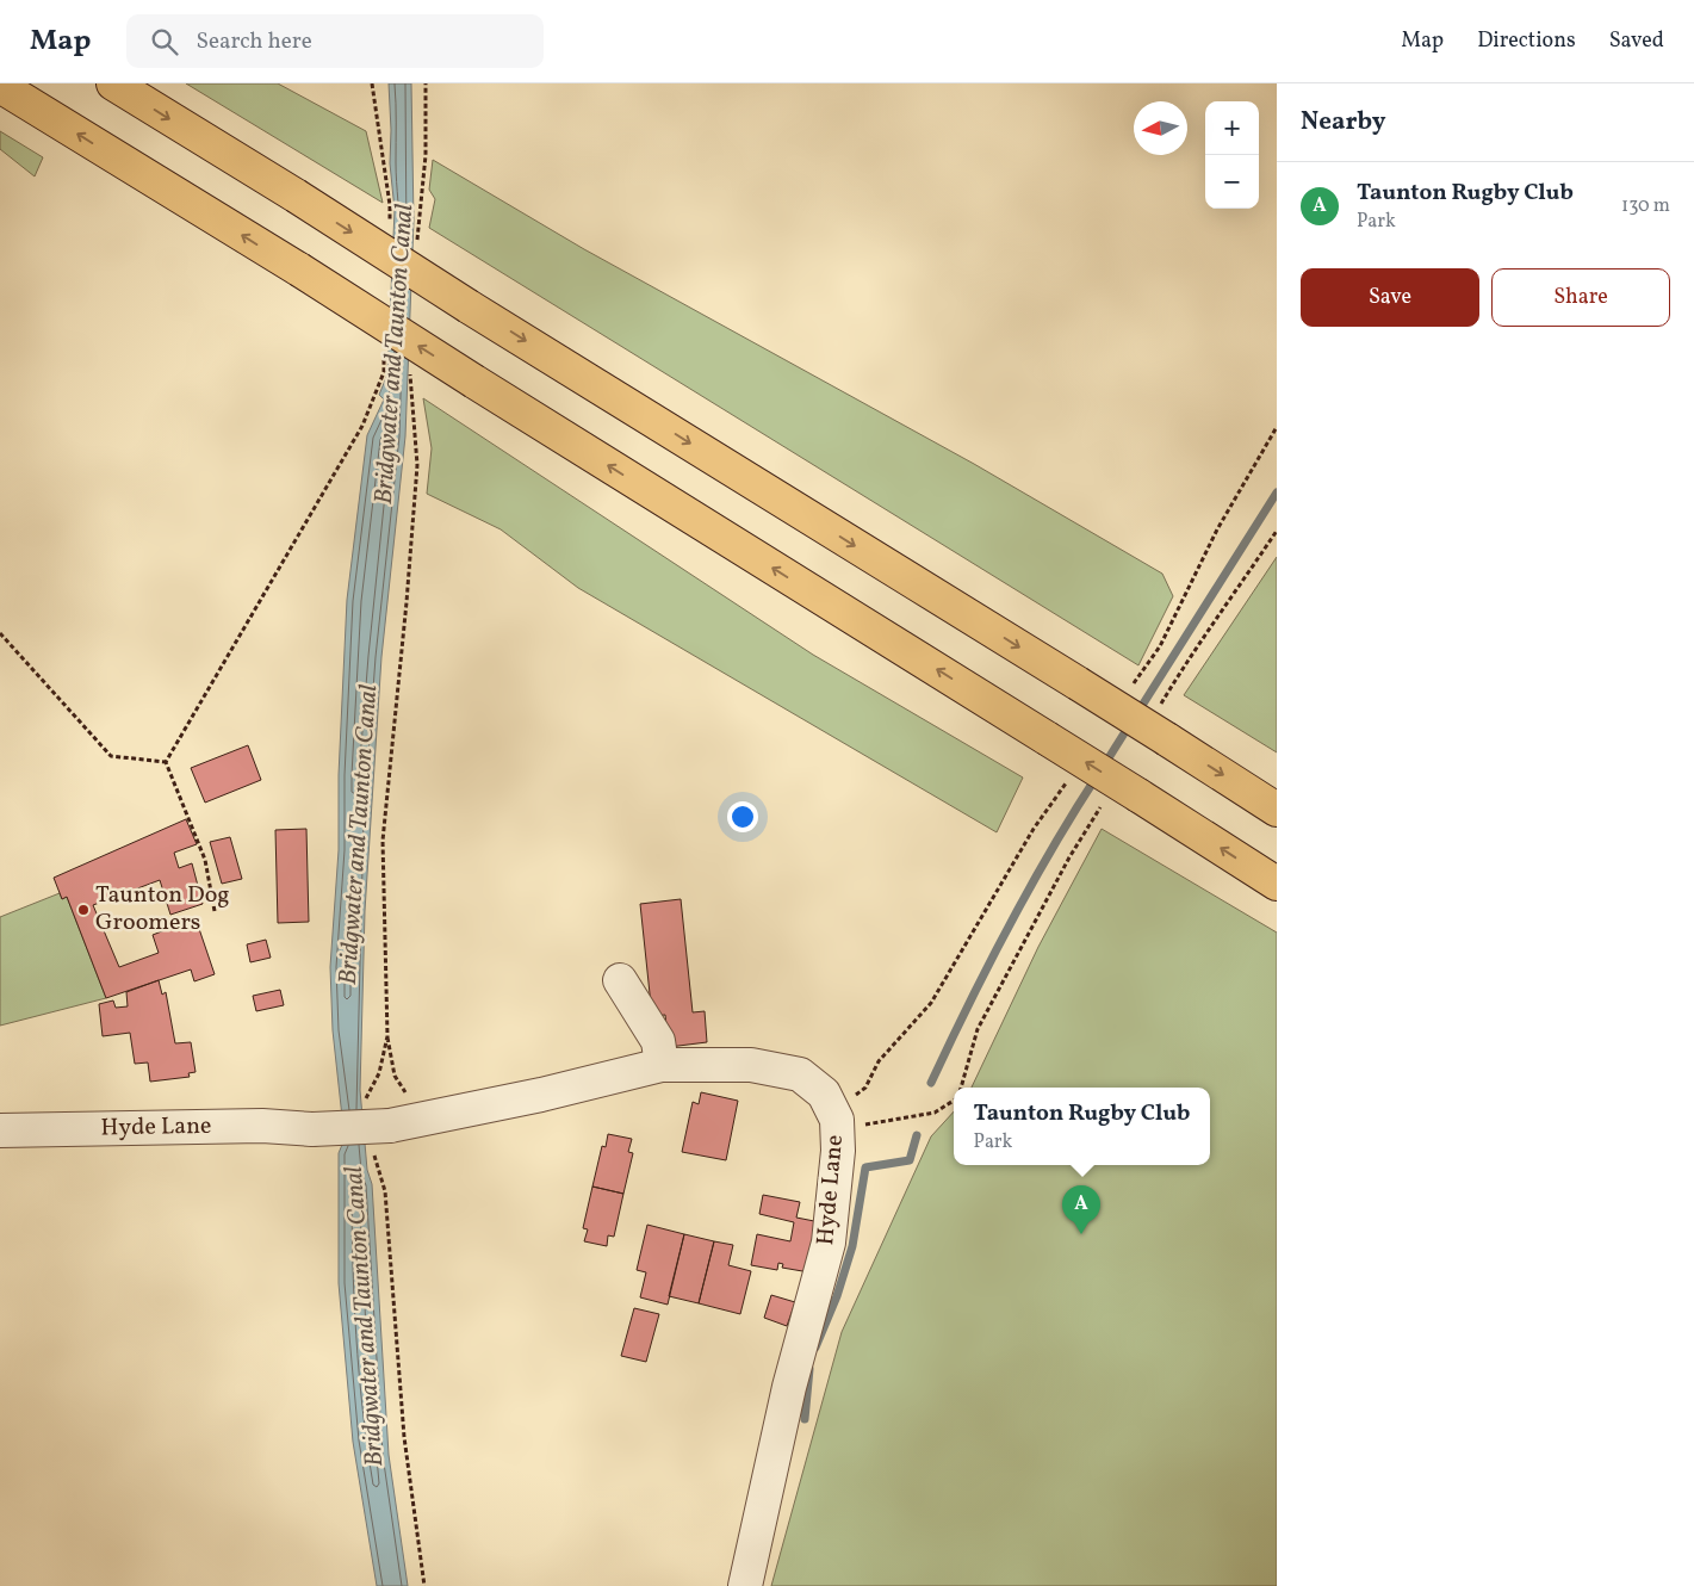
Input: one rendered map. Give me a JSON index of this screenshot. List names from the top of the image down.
{
  "streets": {
    "street": ["Hyde Lane"]
  },
  "water": ["Bridgwater and Taunton Canal"],
  "places": ["Taunton Dog Groomers"],
  "north": "left",
  "page": {
    "header": "Map",
    "search": "Search here",
    "nav": ["Map", "Directions", "Saved"],
    "heading": "Nearby",
    "map_buttons": ["+", "−"],
    "list": [
      {
        "mark": "A",
        "name": "Taunton Rugby Club",
        "note": "Park",
        "value": "130 m"
      }
    ],
    "buttons": ["Save", "Share"],
    "popup": ["Taunton Rugby Club", "Park"],
    "pins": "A"
  }
}
